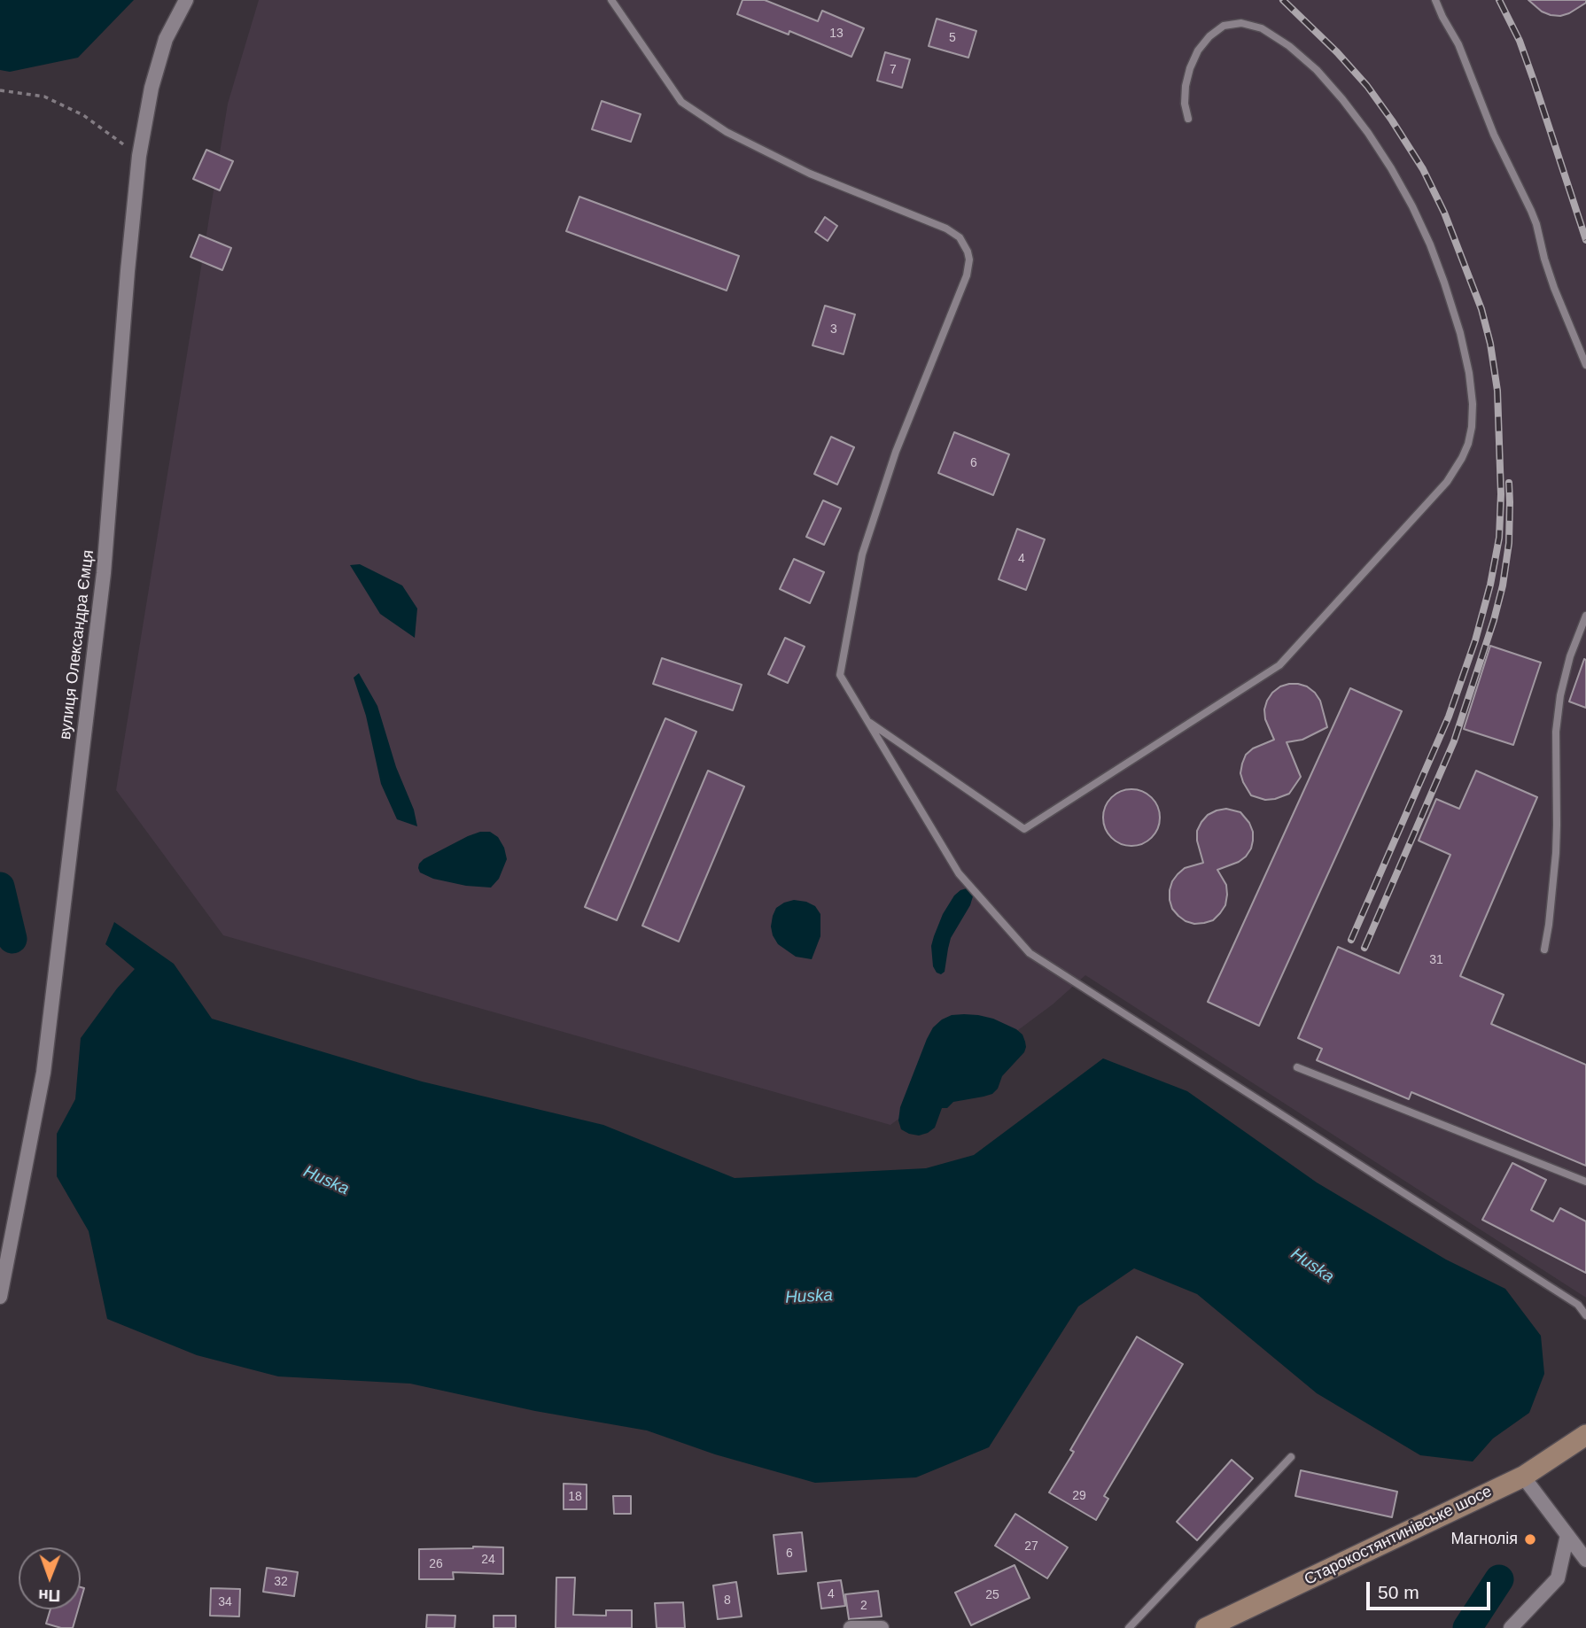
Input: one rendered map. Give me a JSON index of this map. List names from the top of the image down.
{
  "streets": {
    "main road": ["Старокостянтинівське шосе"],
    "street": ["вулиця Олександра Ємця"]
  },
  "water": ["Huska"],
  "places": ["Магнолія"],
  "house_numbers": [
    "13",
    "5",
    "7",
    "3",
    "6",
    "4",
    "31",
    "29",
    "18",
    "27",
    "6",
    "24",
    "26",
    "32",
    "4",
    "25",
    "8",
    "34",
    "2"
  ],
  "scale_bar": "50 m",
  "north": "bottom"
}
